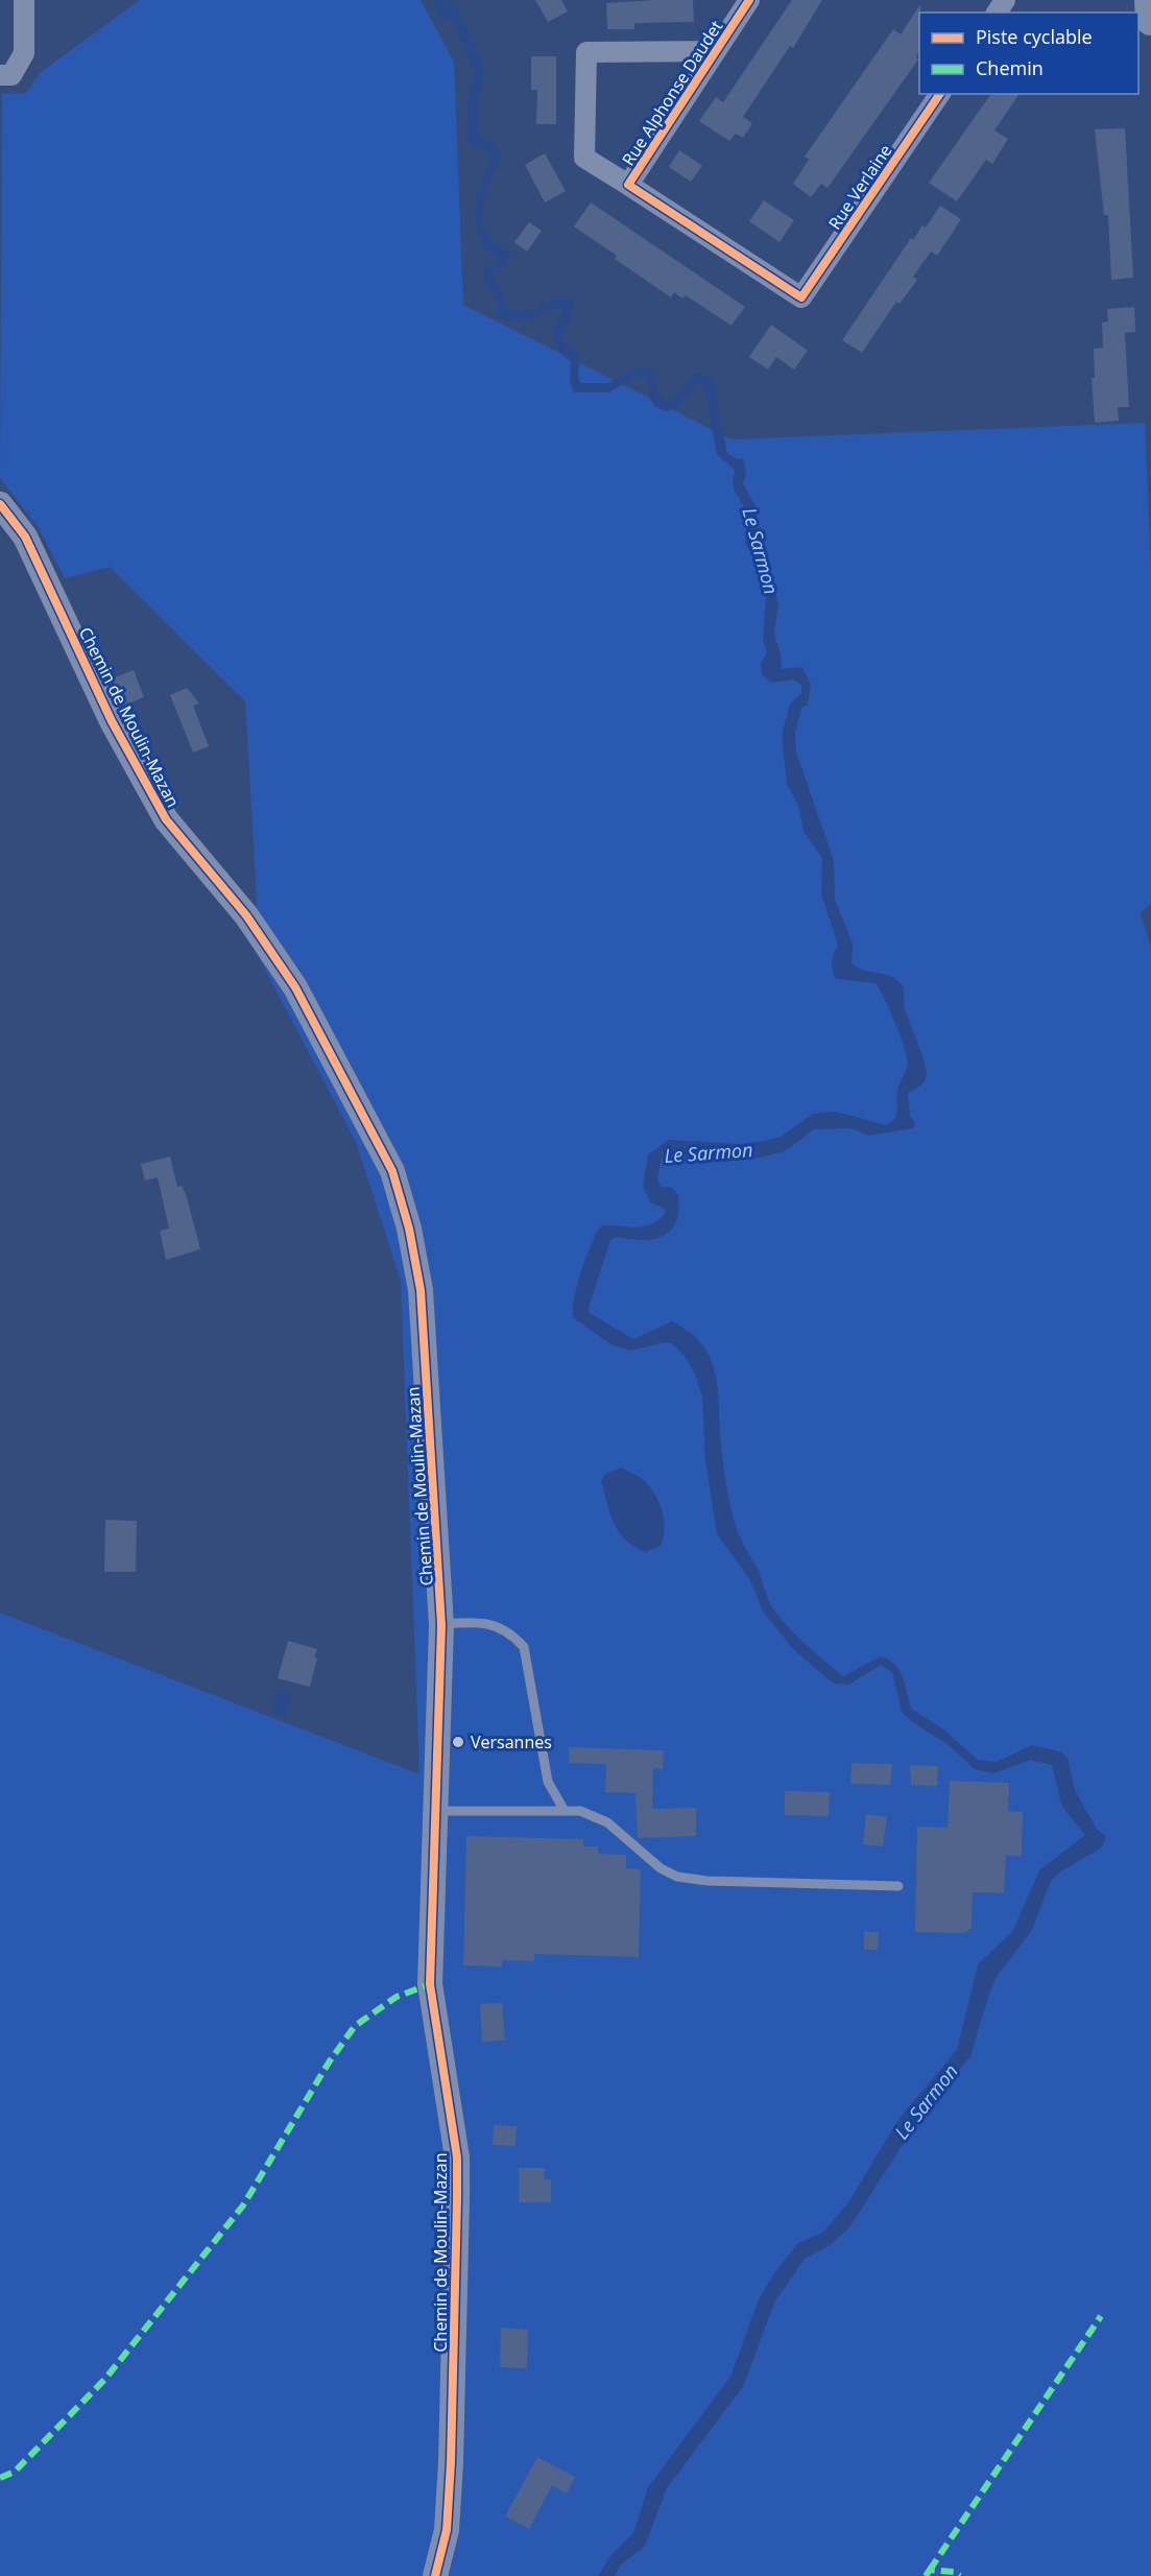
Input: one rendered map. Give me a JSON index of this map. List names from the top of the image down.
{
  "streets": {
    "street": ["Rue Alphonse Daudet", "Rue Verlaine", "Chemin de Moulin-Mazan"]
  },
  "crossings": [
    ["Rue Alphonse Daudet", "Rue Verlaine"]
  ],
  "water": ["Le Sarmon"],
  "places": ["Versannes"],
  "legend": ["Piste cyclable", "Chemin"]
}
